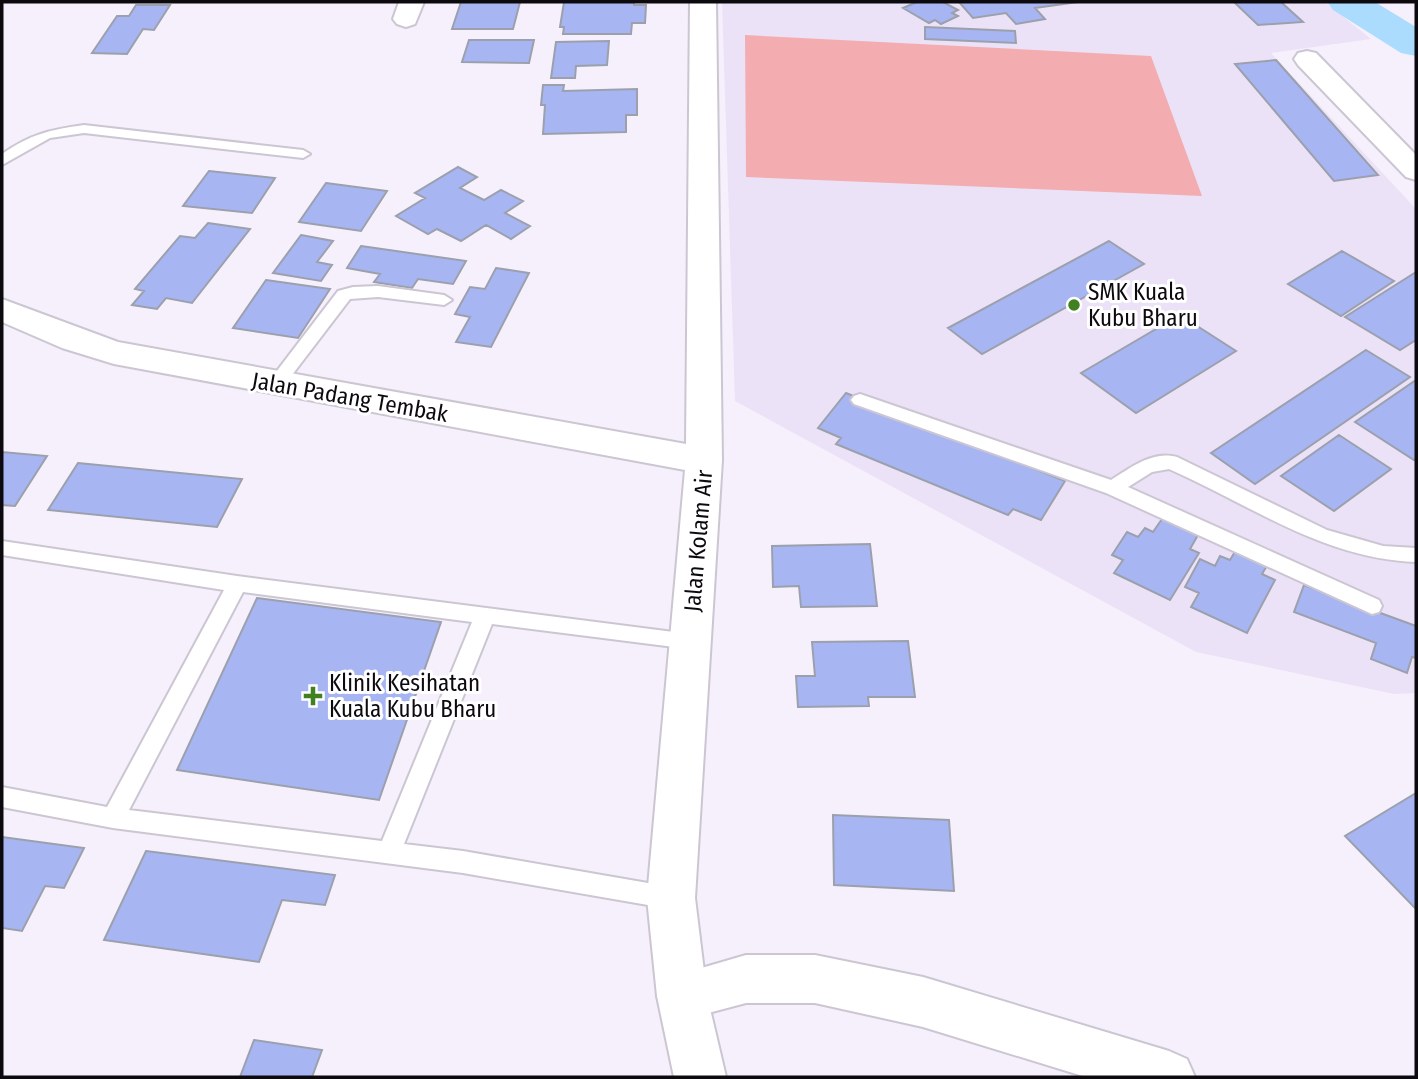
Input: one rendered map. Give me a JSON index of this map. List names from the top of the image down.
{
  "streets": {
    "street": ["Jalan Padang Tembak", "Jalan Kolam Air"]
  },
  "crossings": [
    ["Jalan Padang Tembak", "Jalan Kolam Air"]
  ],
  "places": {
    "other": ["SMK Kuala Kubu Bharu"],
    "health": ["Klinik Kesihatan Kuala Kubu Bharu"]
  }
}
